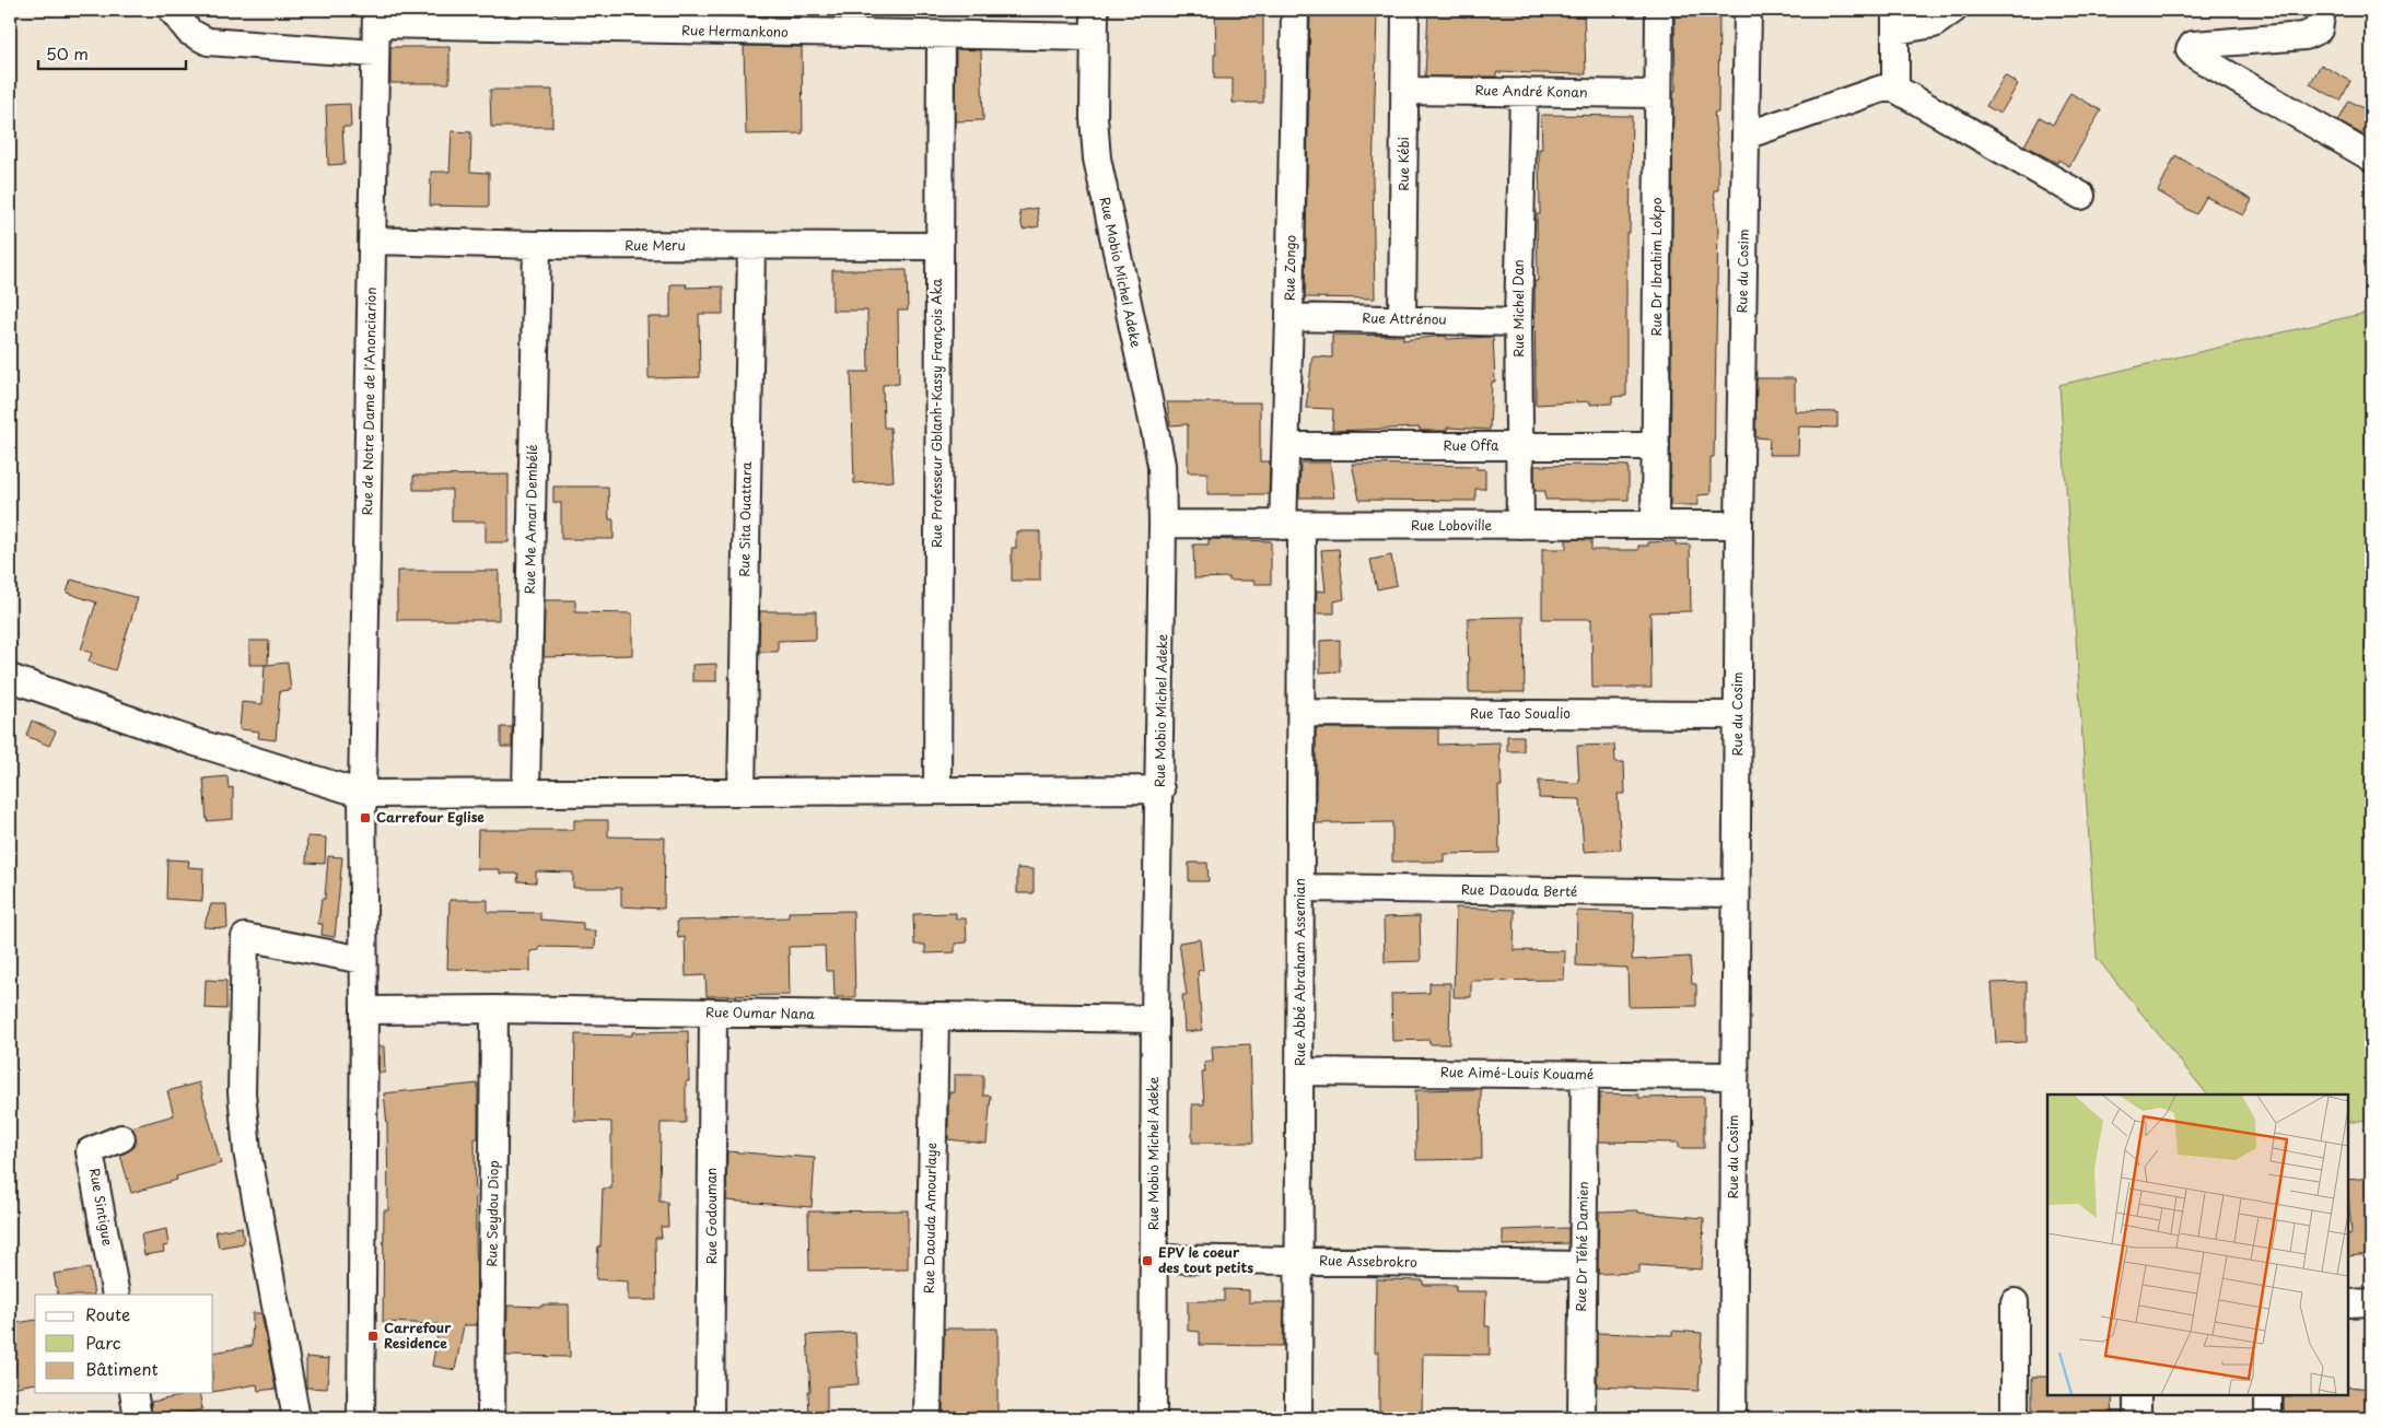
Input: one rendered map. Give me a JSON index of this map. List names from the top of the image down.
{
  "streets": {
    "street": [
      "Rue Hermankono",
      "Rue André Konan",
      "Rue Kébi",
      "Rue Meru",
      "Rue Dr Ibrahim Lokpo",
      "Rue Zongo",
      "Rue du Cosim",
      "Rue Mobio Michel Adeke",
      "Rue Michel Dan",
      "Rue Attrénou",
      "Rue de Notre Dame de l'Anonciarion",
      "Rue Professeur Gblanh-Kassy François Aka",
      "Rue Offa",
      "Rue Me Amari Dembélé",
      "Rue Sita Ouattara",
      "Rue Loboville",
      "Rue Tao Soualio",
      "Rue Daouda Berté",
      "Rue Abbé Abraham Assemian",
      "Rue Oumar Nana",
      "Rue Aimé-Louis Kouamé",
      "Rue Sintigue",
      "Rue Seydou Diop",
      "Rue Godouman",
      "Rue Daouda Amourlaye",
      "Rue Dr Téhé Damien",
      "Rue Assebrokro"
    ]
  },
  "crossings": [
    ["Rue Hermankono", "Rue Mobio Michel Adeke"],
    ["Rue Hermankono", "Rue de Notre Dame de l'Anonciarion"],
    ["Rue Hermankono", "Rue Professeur Gblanh-Kassy François Aka"],
    ["Rue André Konan", "Rue Kébi"],
    ["Rue André Konan", "Rue Dr Ibrahim Lokpo"],
    ["Rue André Konan", "Rue Michel Dan"],
    ["Rue Kébi", "Rue Attrénou"],
    ["Rue Meru", "Rue de Notre Dame de l'Anonciarion"],
    ["Rue Meru", "Rue Professeur Gblanh-Kassy François Aka"],
    ["Rue Meru", "Rue Me Amari Dembélé"],
    ["Rue Meru", "Rue Sita Ouattara"],
    ["Rue Dr Ibrahim Lokpo", "Rue Offa"],
    ["Rue Dr Ibrahim Lokpo", "Rue Loboville"],
    ["Rue Zongo", "Rue Attrénou"],
    ["Rue Zongo", "Rue Offa"],
    ["Rue Zongo", "Rue Loboville"],
    ["Rue Zongo", "Rue Abbé Abraham Assemian"],
    ["Rue du Cosim", "Rue Loboville"],
    ["Rue du Cosim", "Rue Tao Soualio"],
    ["Rue du Cosim", "Rue Daouda Berté"],
    ["Rue du Cosim", "Rue Aimé-Louis Kouamé"],
    ["Rue Mobio Michel Adeke", "Rue Loboville"],
    ["Rue Mobio Michel Adeke", "Rue Oumar Nana"],
    ["Rue Mobio Michel Adeke", "Rue Assebrokro"],
    ["Rue Michel Dan", "Rue Attrénou"],
    ["Rue Michel Dan", "Rue Offa"],
    ["Rue Michel Dan", "Rue Loboville"],
    ["Rue de Notre Dame de l'Anonciarion", "Rue Oumar Nana"],
    ["Rue Loboville", "Rue Abbé Abraham Assemian"],
    ["Rue Tao Soualio", "Rue Abbé Abraham Assemian"],
    ["Rue Daouda Berté", "Rue Abbé Abraham Assemian"],
    ["Rue Abbé Abraham Assemian", "Rue Aimé-Louis Kouamé"],
    ["Rue Abbé Abraham Assemian", "Rue Assebrokro"],
    ["Rue Oumar Nana", "Rue Seydou Diop"],
    ["Rue Oumar Nana", "Rue Godouman"],
    ["Rue Oumar Nana", "Rue Daouda Amourlaye"],
    ["Rue Aimé-Louis Kouamé", "Rue Dr Téhé Damien"],
    ["Rue Dr Téhé Damien", "Rue Assebrokro"]
  ],
  "places": {
    "transit": ["Carrefour Eglise", "EPV le coeur des tout petits", "Carrefour Residence"]
  },
  "legend": ["Route", "Parc", "Bâtiment"],
  "scale_bar": "50 m"
}
